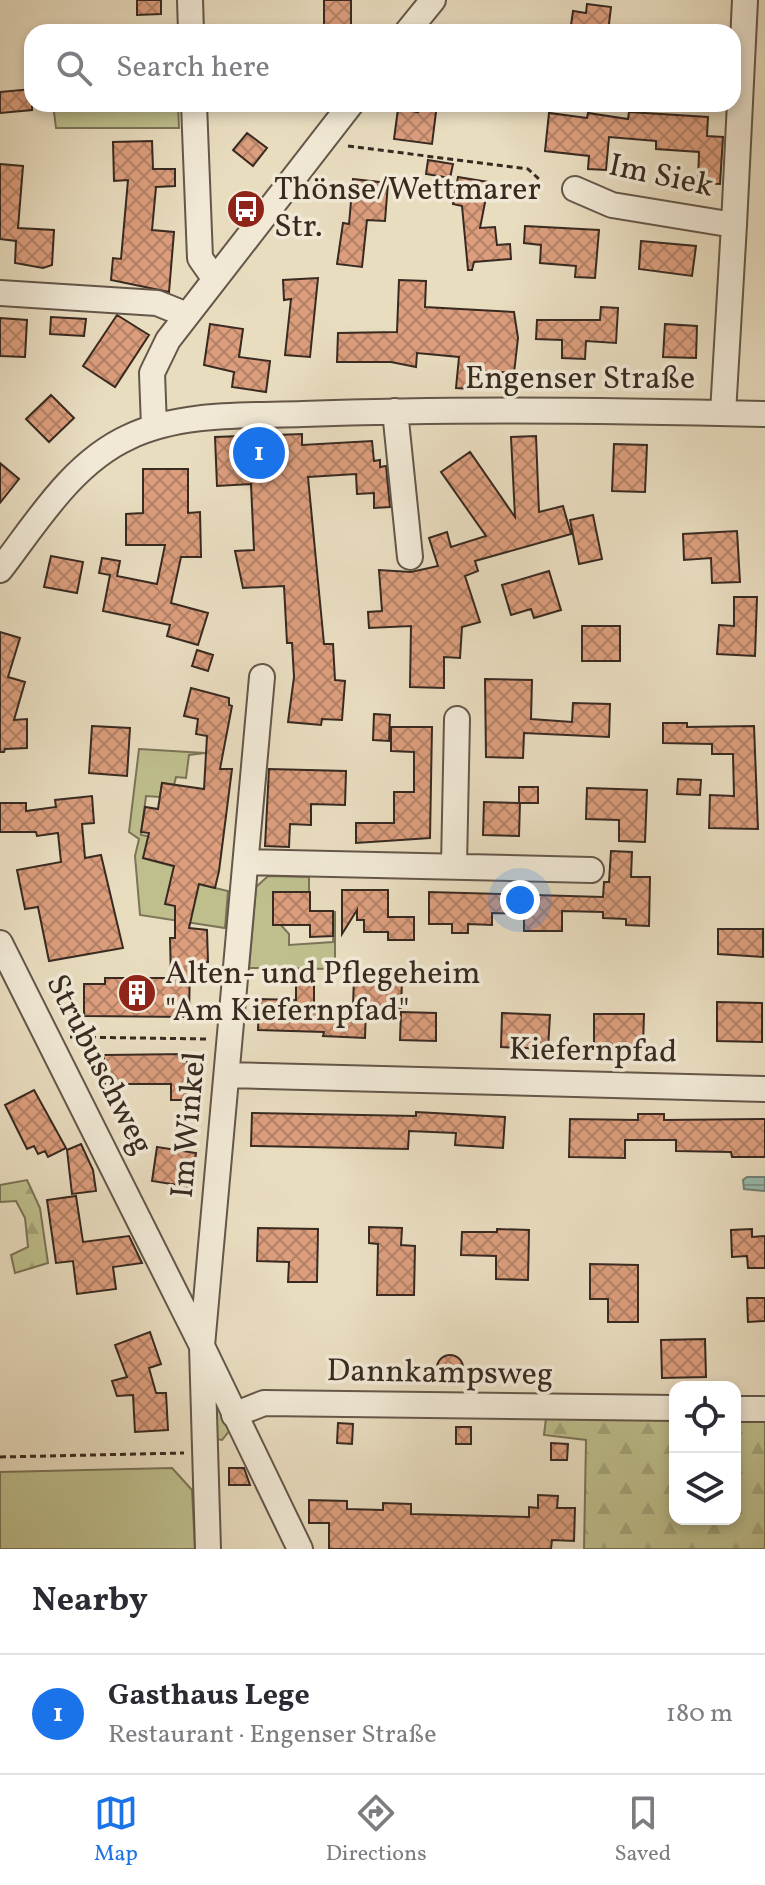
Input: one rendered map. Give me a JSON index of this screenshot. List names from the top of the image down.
{
  "streets": {
    "street": [
      "Im Siek",
      "Engenser Straße",
      "Kiefernpfad",
      "Strubuschweg",
      "Im Winkel",
      "Dannkampsweg"
    ]
  },
  "crossings": [
    ["Im Siek", "Engenser Straße"],
    ["Kiefernpfad", "Im Winkel"],
    ["Strubuschweg", "Im Winkel"],
    ["Strubuschweg", "Dannkampsweg"]
  ],
  "places": {
    "bus stop": ["Thönse/Wettmarer Str."],
    "building": ["Alten- und Pflegeheim \"Am Kiefernpfad\""]
  },
  "page": {
    "search": "Search here",
    "pins": "1",
    "heading": "Nearby",
    "list": [
      {
        "mark": "1",
        "name": "Gasthaus Lege",
        "note": "Restaurant · Engenser Straße",
        "value": "180 m"
      }
    ],
    "nav": ["Map", "Directions", "Saved"]
  }
}
